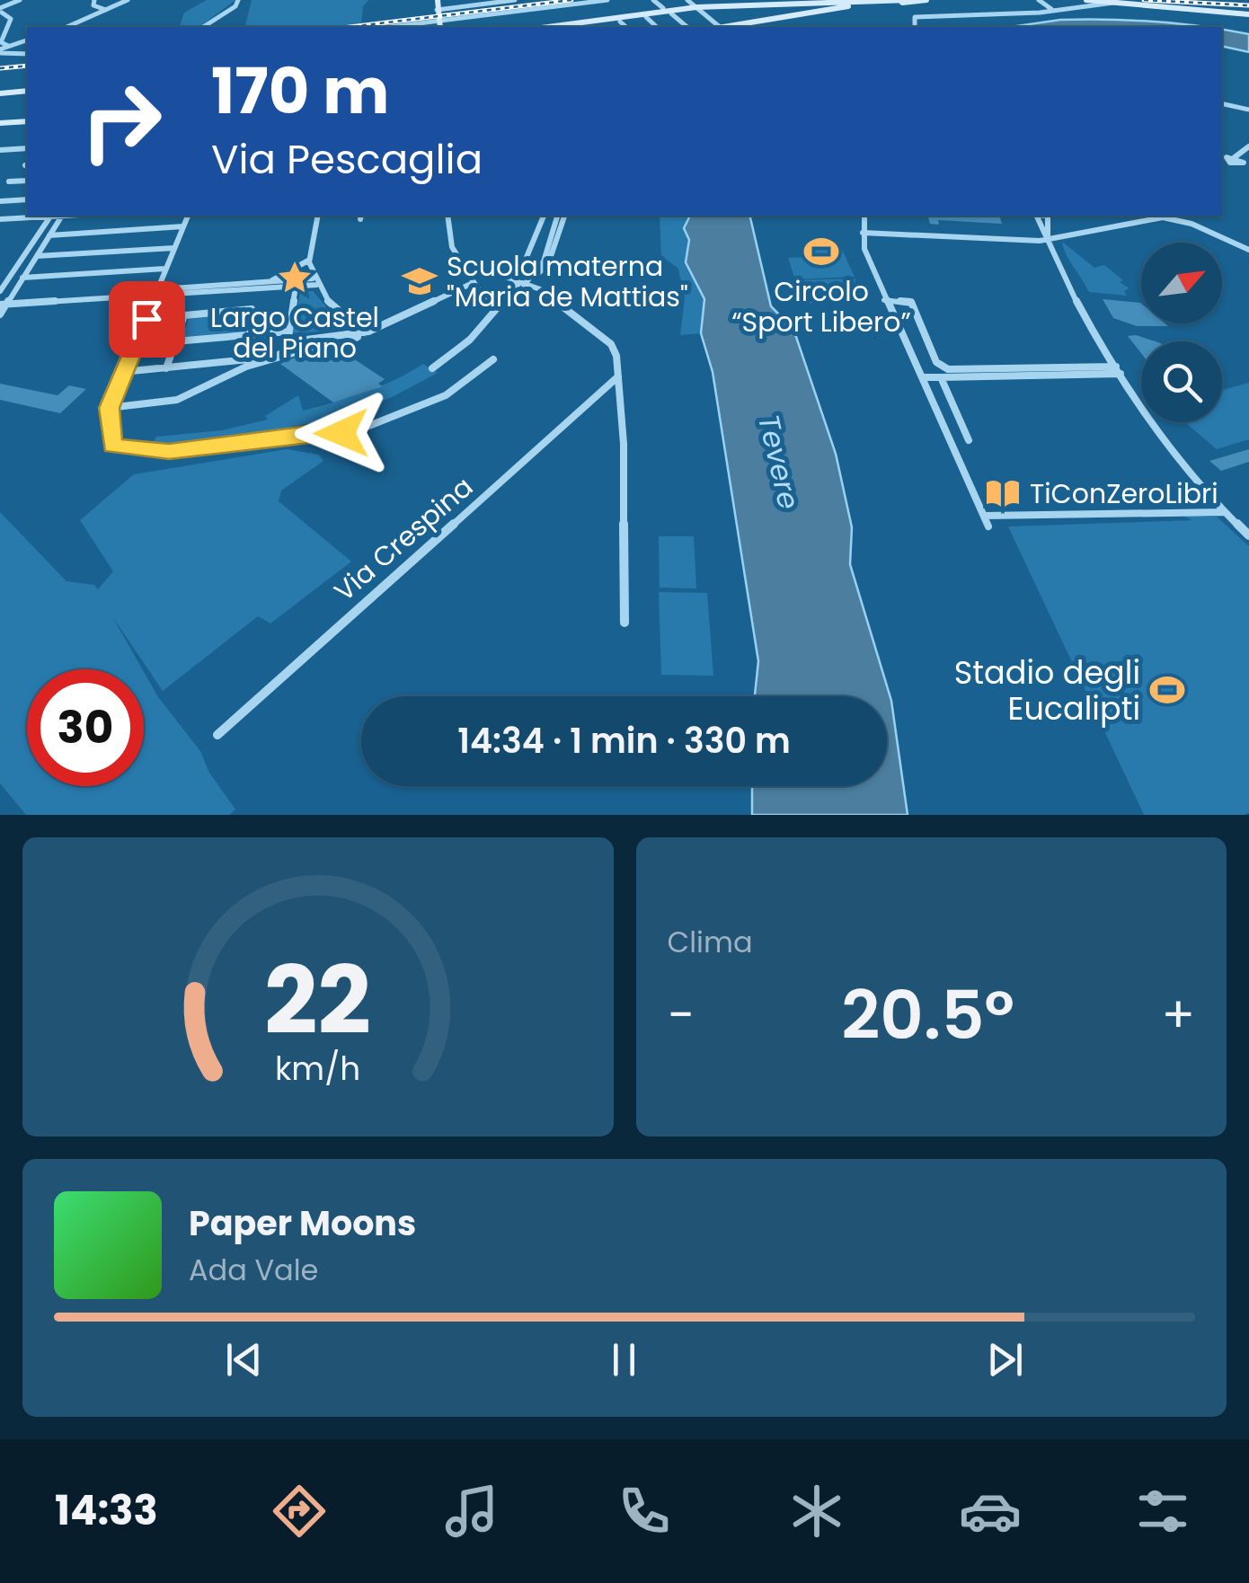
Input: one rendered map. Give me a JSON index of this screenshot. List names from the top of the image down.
{
  "streets": {
    "street": ["Via Crespina"]
  },
  "water": ["Tevere"],
  "places": {
    "sports": ["Circolo “Sport Libero”", "Stadio degli Eucalipti"],
    "place": ["Largo Castel del Piano"],
    "school or university": ["Scuola materna \"Maria de Mattias\""],
    "library": ["TiConZeroLibri"]
  },
  "north": "top right",
  "page": {
    "turn": ["170 m", "Via Pescaglia"],
    "limit": "30",
    "trip": "14:34 · 1 min · 330 m",
    "tile": "Clima",
    "heat": ["−", "20.5°", "+"],
    "song": ["Paper Moons", "Ada Vale"],
    "tabs": "14:33",
    "gauge": ["22", "km/h"]
  }
}
